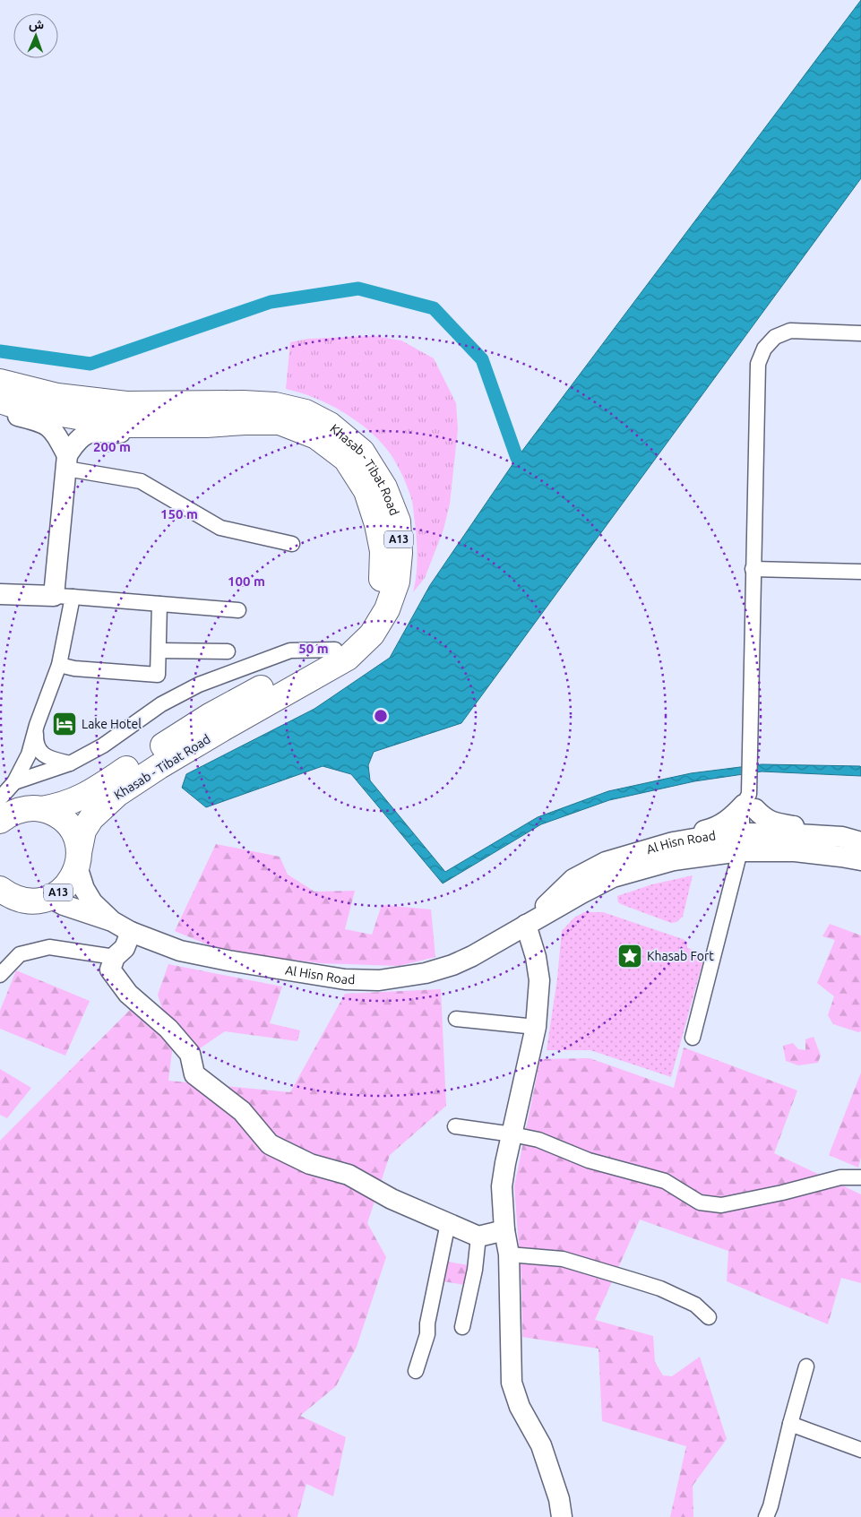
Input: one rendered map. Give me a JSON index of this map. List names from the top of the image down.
{
  "streets": {
    "highway": ["Khasab - Tibat Road", "A13"],
    "street": ["Al Hisn Road"]
  },
  "crossings": [
    ["Khasab - Tibat Road", "A13"],
    ["Khasab - Tibat Road", "Al Hisn Road"],
    ["A13", "Al Hisn Road"]
  ],
  "places": {
    "hotel": ["Lake Hotel"],
    "place": ["Khasab Fort"]
  },
  "north": "top",
  "rings": [
    "200 m",
    "150 m",
    "100 m",
    "50 m"
  ]
}
